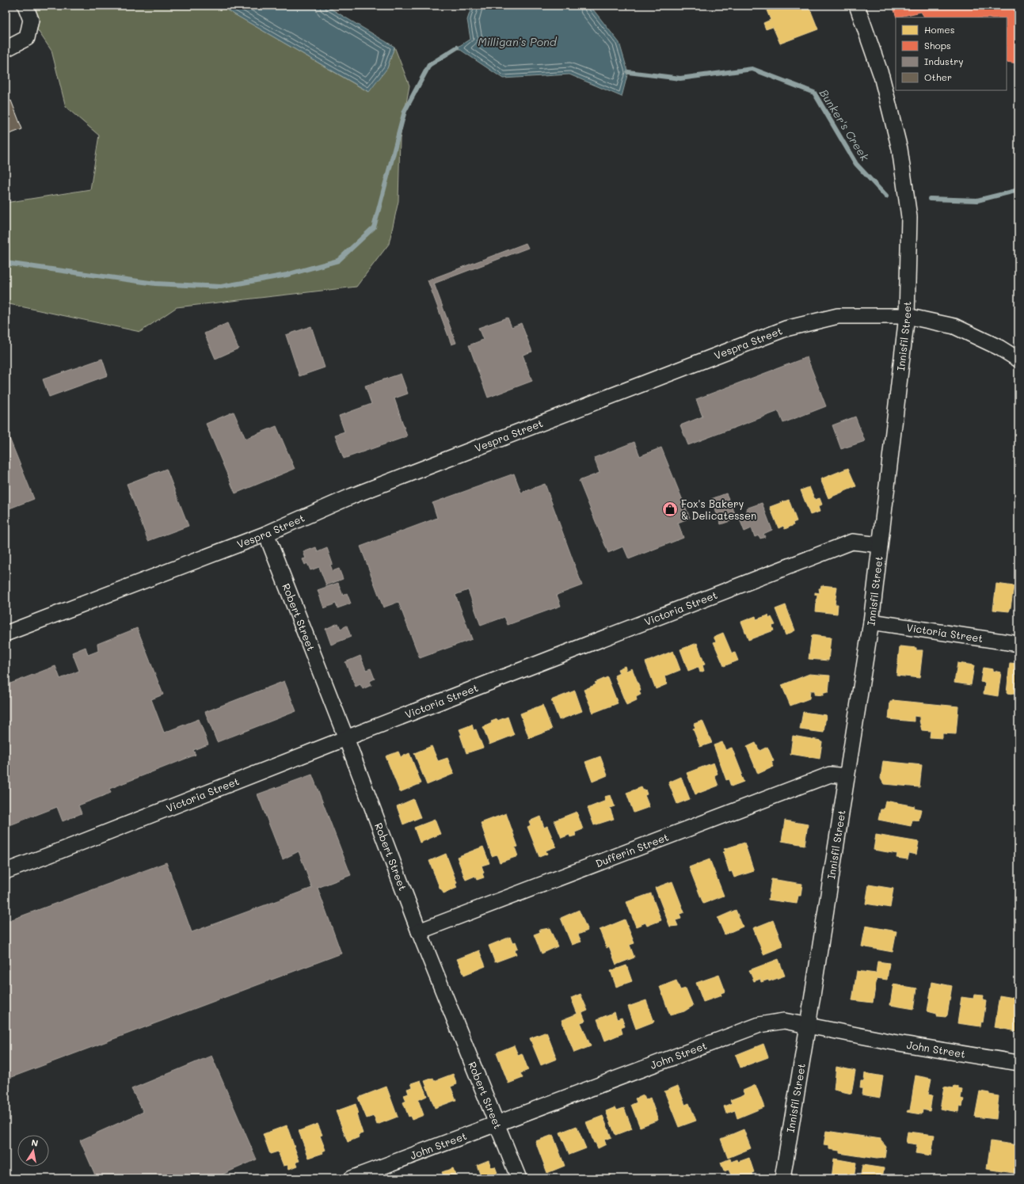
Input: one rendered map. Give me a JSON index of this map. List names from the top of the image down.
{
  "streets": {
    "street": [
      "Innisfil Street",
      "Vespra Street",
      "Victoria Street",
      "Robert Street",
      "Dufferin Street",
      "John Street"
    ]
  },
  "crossings": [
    ["Innisfil Street", "Vespra Street"],
    ["Innisfil Street", "Victoria Street"],
    ["Innisfil Street", "Dufferin Street"],
    ["Innisfil Street", "John Street"],
    ["Vespra Street", "Robert Street"],
    ["Victoria Street", "Robert Street"],
    ["Robert Street", "Dufferin Street"],
    ["Robert Street", "John Street"]
  ],
  "water": ["Milligan's Pond", "Bunker's Creek"],
  "places": {
    "shop": ["Fox's Bakery & Delicatessen"]
  },
  "legend": [
    "Homes",
    "Shops",
    "Industry",
    "Other"
  ],
  "north": "top"
}
